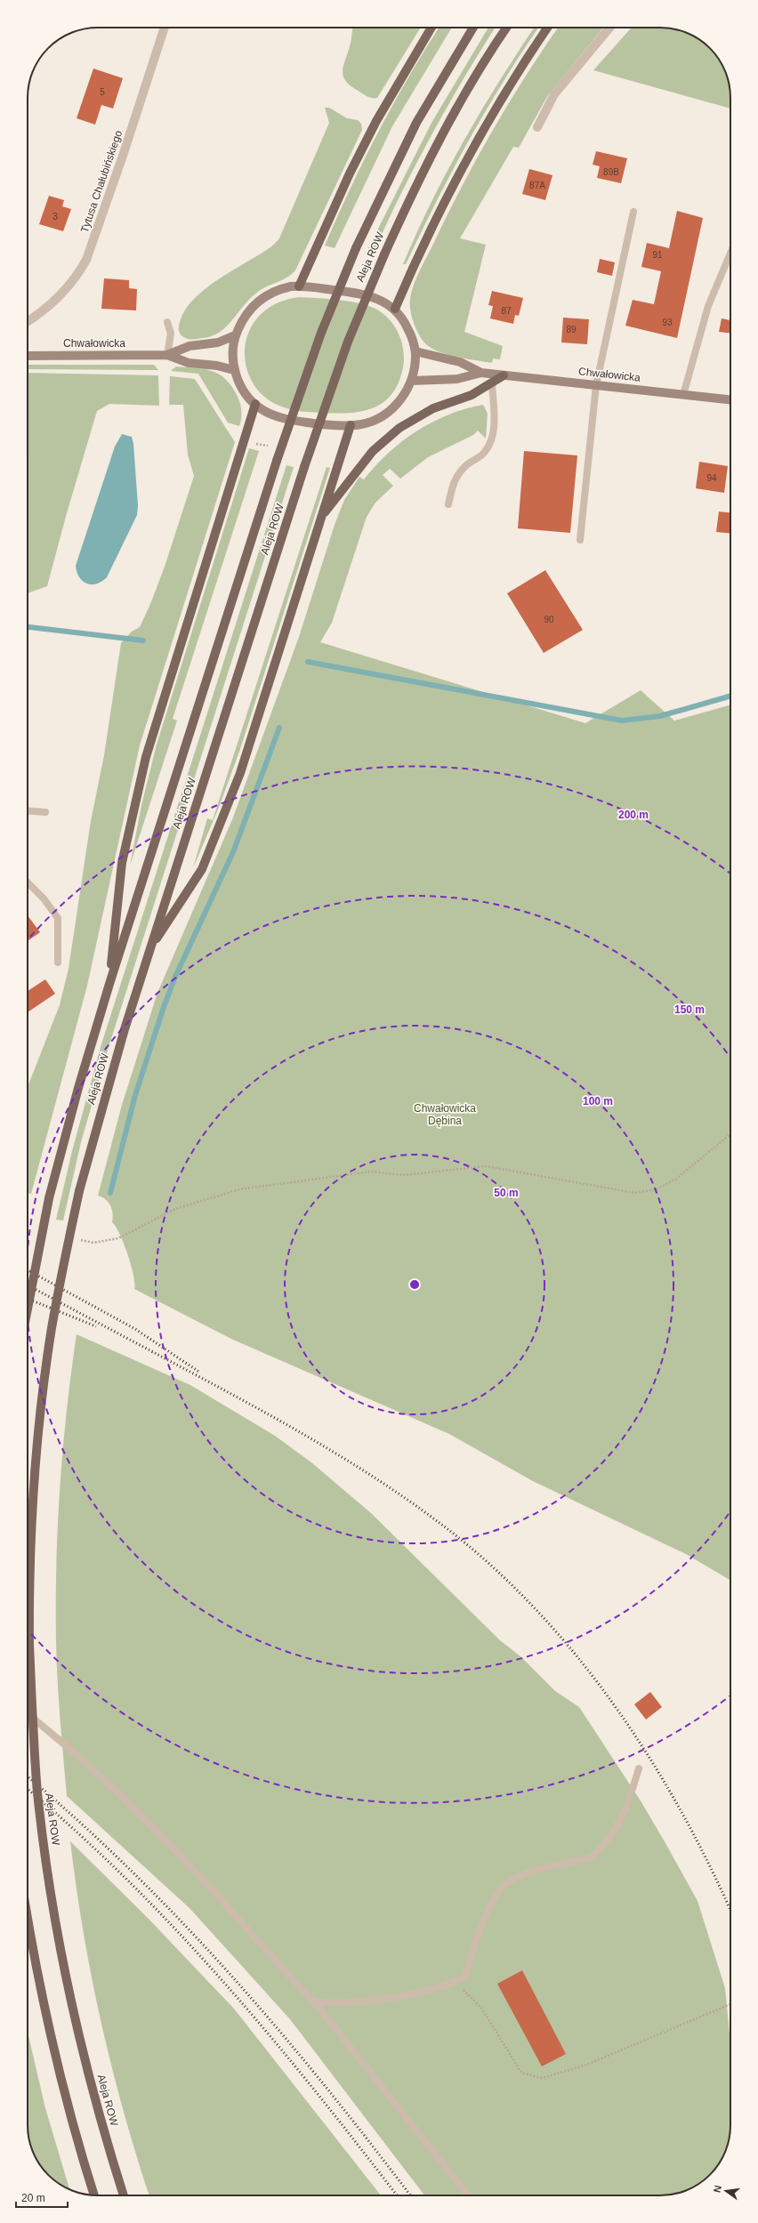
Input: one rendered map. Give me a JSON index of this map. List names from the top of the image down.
{
  "streets": {
    "main road": ["Aleja ROW", "Chwałowicka"],
    "street": ["Tytusa Chałubińskiego"]
  },
  "parks": ["Chwałowicka Dębina"],
  "house_numbers": [
    "5",
    "89B",
    "87A",
    "3",
    "91",
    "87",
    "93",
    "89",
    "94",
    "90"
  ],
  "scale_bar": "20 m",
  "north": "left",
  "rings": [
    "200 m",
    "150 m",
    "100 m",
    "50 m"
  ]
}
